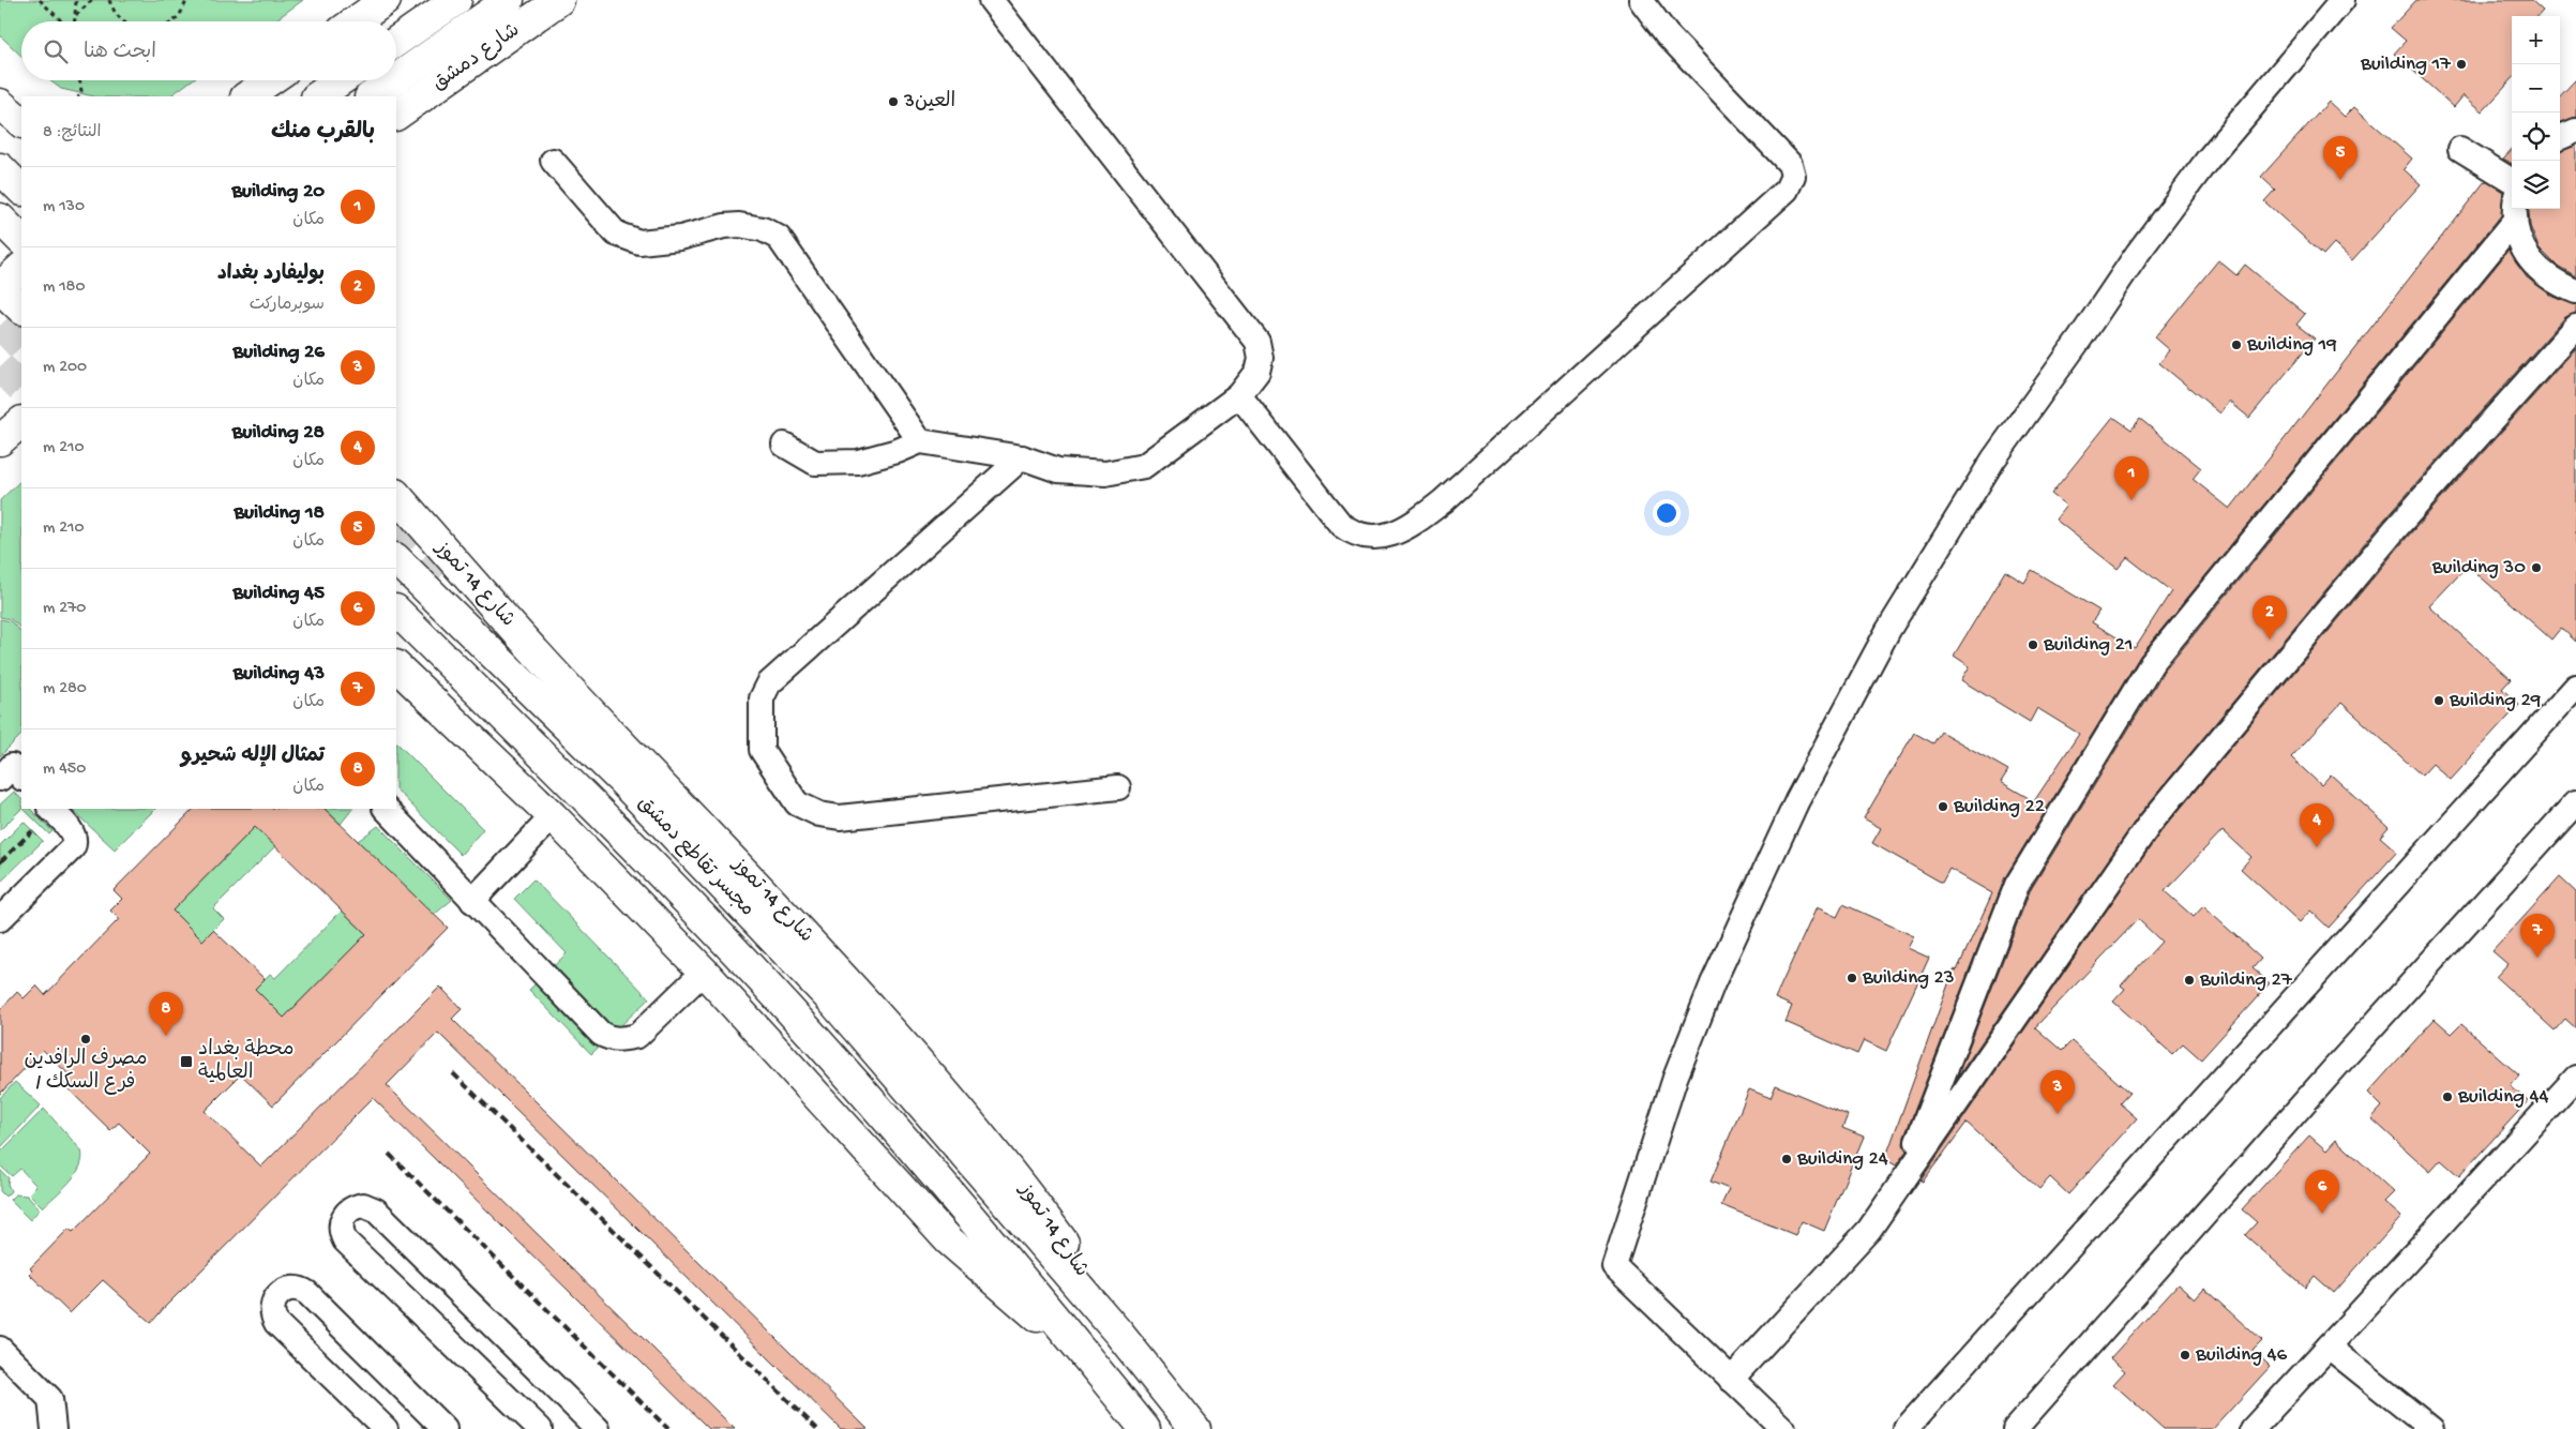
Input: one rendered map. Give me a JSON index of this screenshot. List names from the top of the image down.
{
  "streets": {
    "main road": ["شارع دمشق", "شارع 14 تموز", "مجسر تقاطع دمشق"]
  },
  "crossings": [
    ["شارع 14 تموز", "مجسر تقاطع دمشق"]
  ],
  "places": {
    "other": [
      "Building 17",
      "العين3",
      "Building 19",
      "Building 30",
      "Building 21",
      "Building 29",
      "Building 22",
      "Building 23",
      "Building 27",
      "مصرف الرافدين / فرع السكك",
      "Building 44",
      "Building 24",
      "Building 46"
    ],
    "transit": ["محطة بغداد العالمية"]
  },
  "page": {
    "map_buttons": ["+", "−"],
    "search": "ابحث هنا",
    "heading": ["بالقرب منك", "النتائج: 8"],
    "pins": [
      "5",
      "1",
      "2",
      "4",
      "7",
      "8",
      "3",
      "6"
    ],
    "list": [
      {
        "mark": "1",
        "name": "Building 20",
        "note": "مكان",
        "value": "130 m"
      },
      {
        "mark": "2",
        "name": "بوليفارد بغداد",
        "note": "سوبرماركت",
        "value": "180 m"
      },
      {
        "mark": "3",
        "name": "Building 26",
        "note": "مكان",
        "value": "200 m"
      },
      {
        "mark": "4",
        "name": "Building 28",
        "note": "مكان",
        "value": "210 m"
      },
      {
        "mark": "5",
        "name": "Building 18",
        "note": "مكان",
        "value": "210 m"
      },
      {
        "mark": "6",
        "name": "Building 45",
        "note": "مكان",
        "value": "270 m"
      },
      {
        "mark": "7",
        "name": "Building 43",
        "note": "مكان",
        "value": "280 m"
      },
      {
        "mark": "8",
        "name": "تمثال الإله شحيرو",
        "note": "مكان",
        "value": "450 m"
      }
    ]
  }
}
